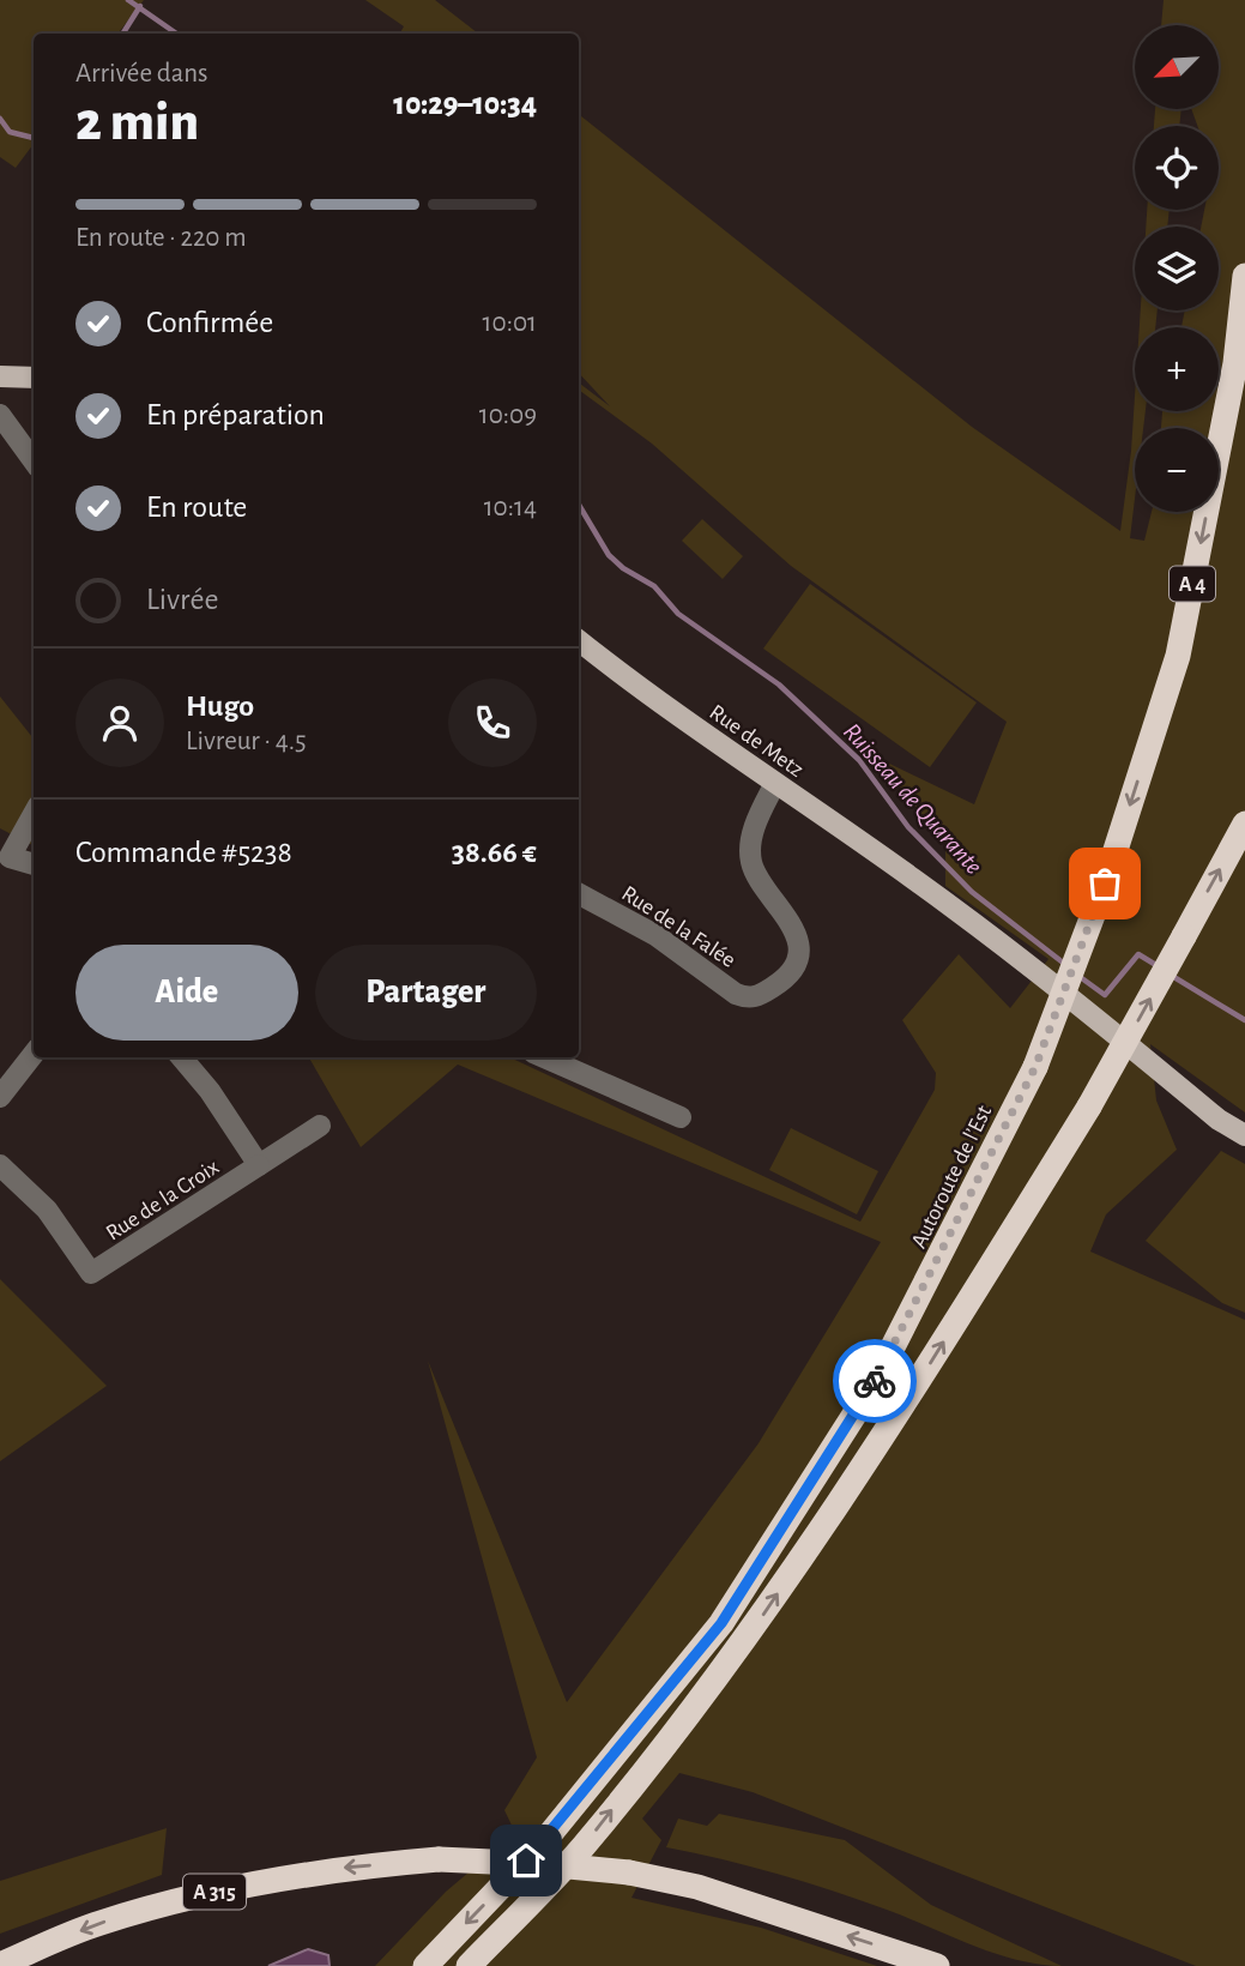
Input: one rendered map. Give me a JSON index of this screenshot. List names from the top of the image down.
{
  "streets": {
    "highway": ["A 4", "Autoroute de l’Est", "A 315"],
    "main road": ["Rue de Metz"],
    "street": ["Rue de la Falée", "Rue de la Croix"]
  },
  "crossings": [
    ["Rue de Metz", "Rue de la Falée"]
  ],
  "water": ["Ruisseau de Quarante"],
  "north": "bottom left",
  "page": {
    "map_buttons": ["+", "−"],
    "heading": ["2 min", "Arrivée dans", "10:29–10:34"],
    "panel": [
      "Hugo",
      "Livreur · 4.5",
      "Commande #5238",
      "38.66 €"
    ],
    "bar": "En route · 220 m",
    "list": [
      ["Confirmée", "10:01"],
      ["En préparation", "10:09"],
      ["En route", "10:14"],
      "Livrée"
    ],
    "buttons": ["Aide", "Partager"]
  }
}
